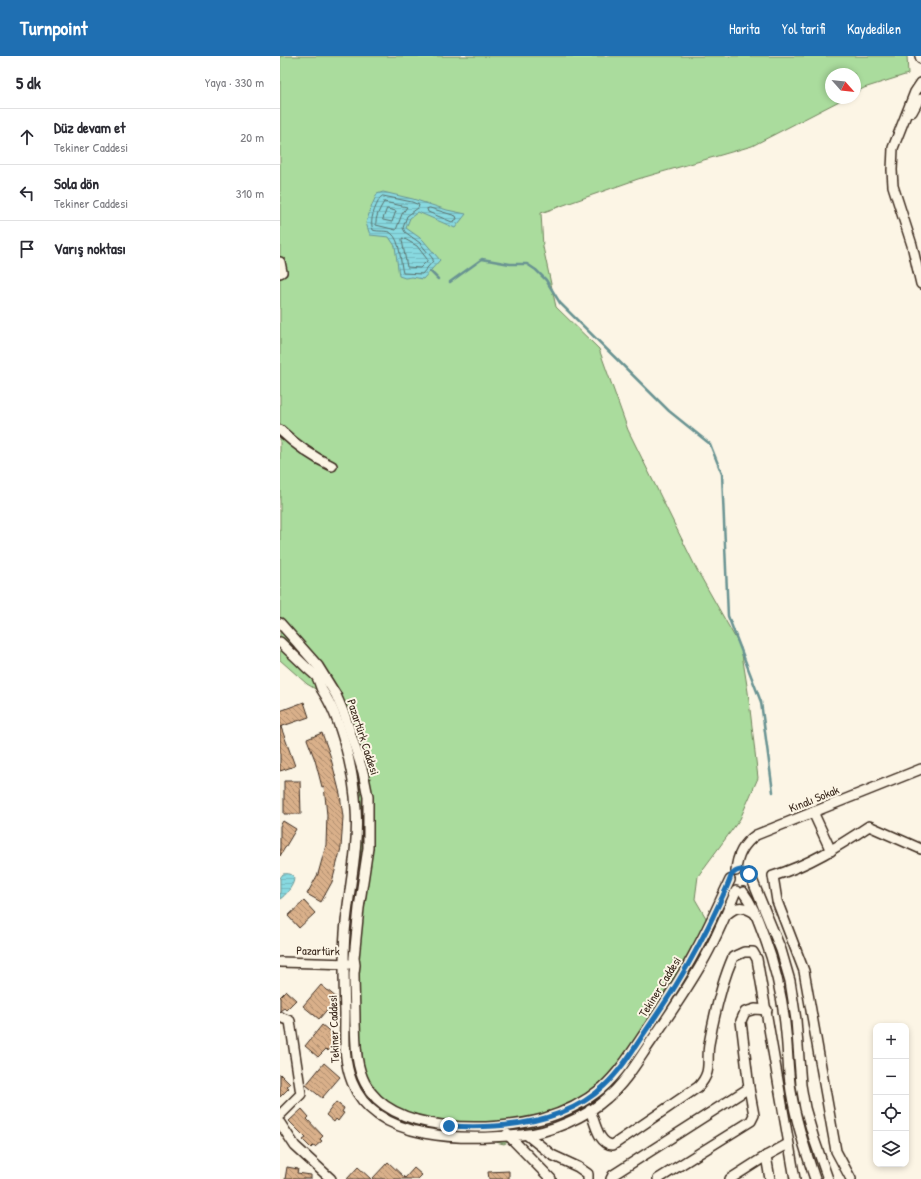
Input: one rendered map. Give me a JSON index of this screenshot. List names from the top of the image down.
{
  "streets": {
    "street": [
      "Pazartürk Caddesi",
      "Kınalı Sokak",
      "Pazartürk",
      "Tekiner Caddesi"
    ]
  },
  "crossings": [
    ["Pazartürk Caddesi", "Pazartürk"],
    ["Pazartürk Caddesi", "Tekiner Caddesi"],
    ["Kınalı Sokak", "Tekiner Caddesi"],
    ["Pazartürk", "Tekiner Caddesi"]
  ],
  "north": "bottom right",
  "page": {
    "header": "Turnpoint",
    "nav": ["Harita", "Yol tarifi", "Kaydedilen"],
    "heading": ["5 dk", "Yaya · 330 m"],
    "list": [
      ["Düz devam et", "Tekiner Caddesi", "20 m"],
      ["Sola dön", "Tekiner Caddesi", "310 m"],
      "Varış noktası"
    ],
    "map_buttons": ["+", "−"]
  }
}
